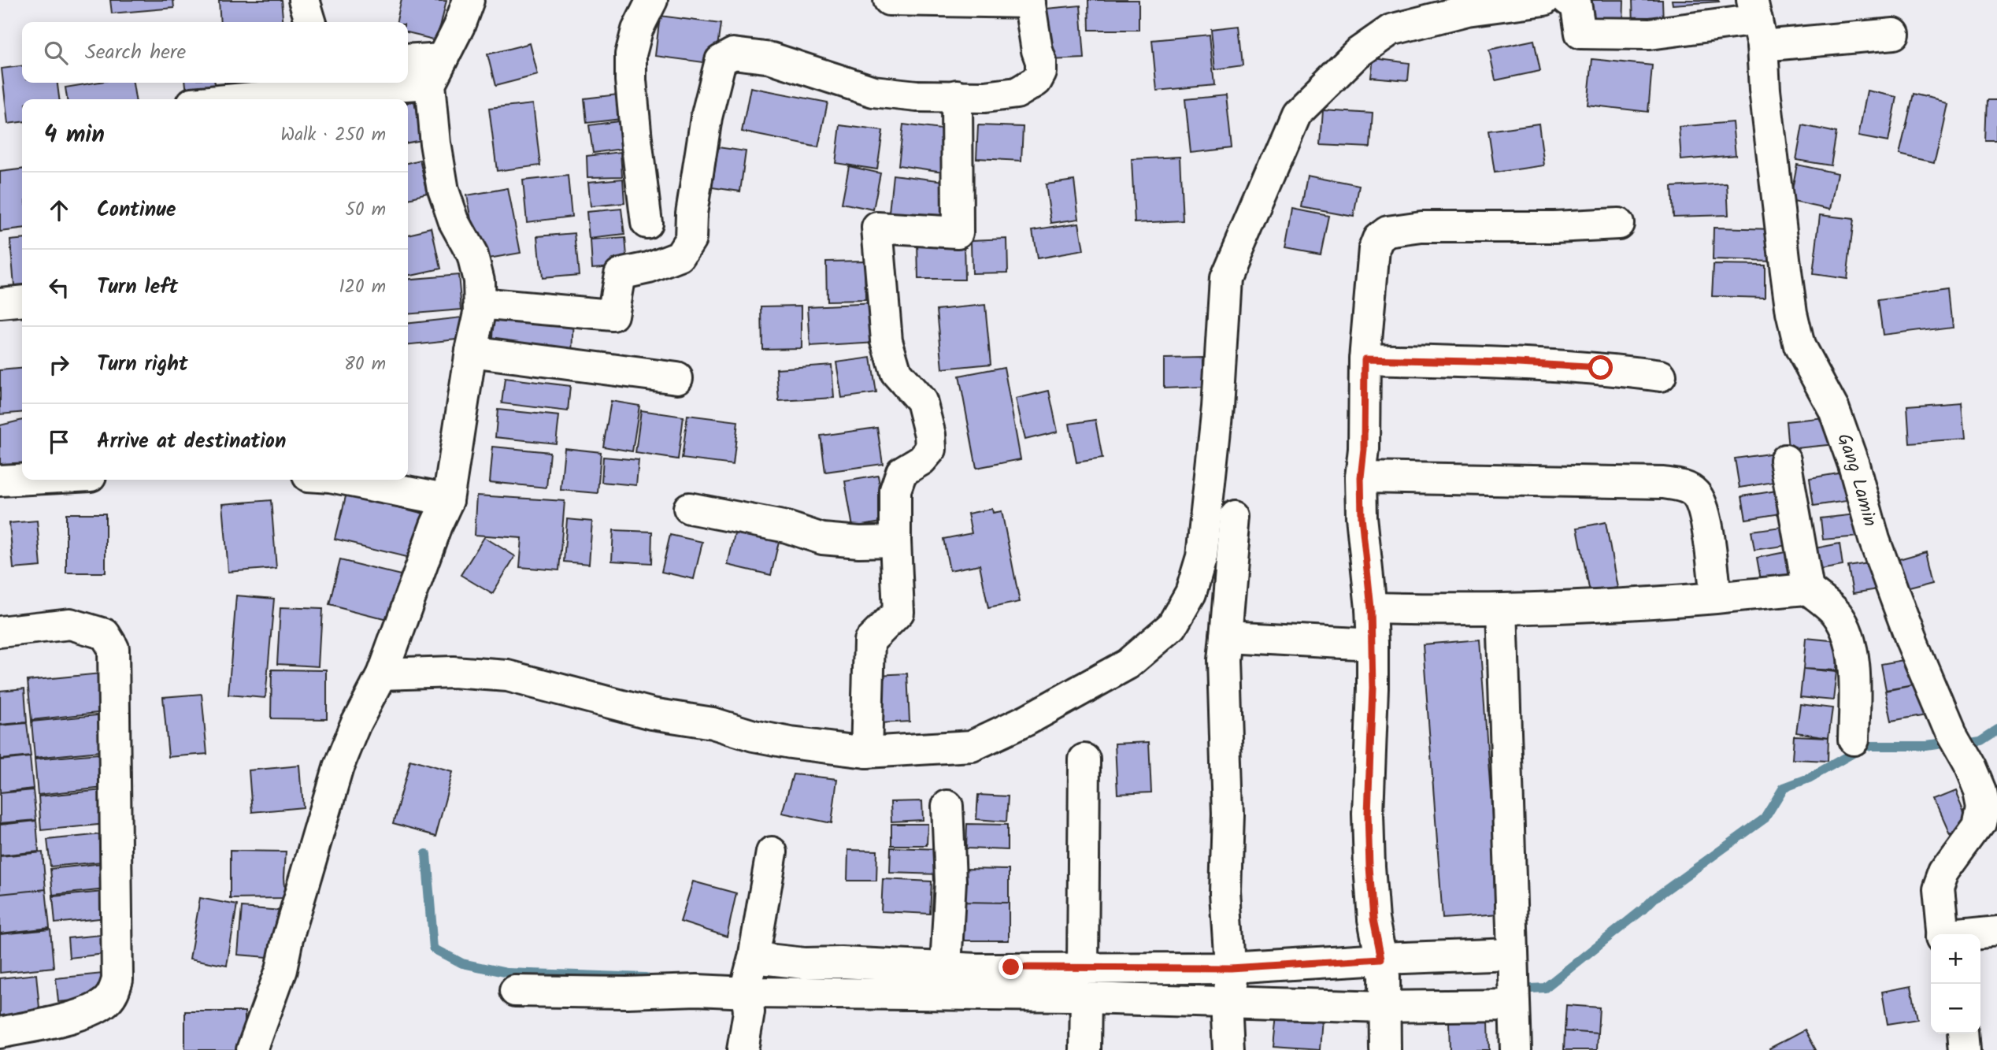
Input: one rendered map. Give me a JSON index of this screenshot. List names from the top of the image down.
{
  "streets": {
    "street": ["Gang Lamin"]
  },
  "page": {
    "search": "Search here",
    "heading": ["4 min", "Walk · 250 m"],
    "list": [
      ["Continue", "50 m"],
      ["Turn left", "120 m"],
      ["Turn right", "80 m"],
      "Arrive at destination"
    ],
    "map_buttons": ["+", "−"]
  }
}
